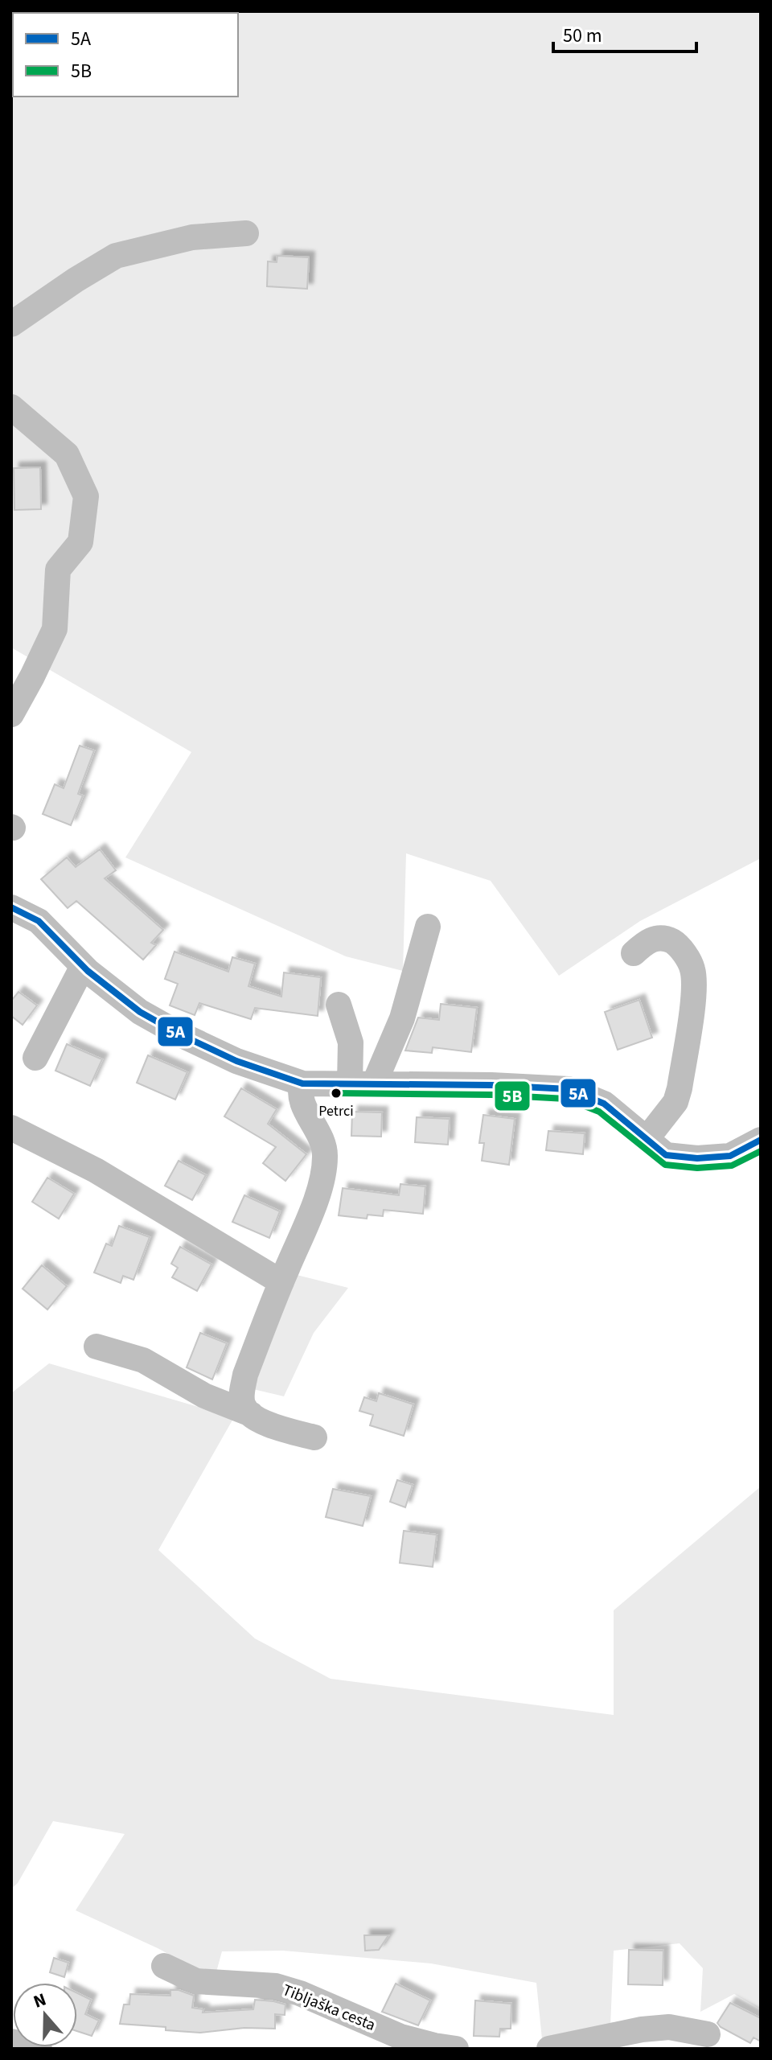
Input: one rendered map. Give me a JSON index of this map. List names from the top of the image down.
{
  "streets": {
    "street": ["Tibljaška cesta"]
  },
  "places": ["Petrci"],
  "lines": ["transit line 5A", "transit line 5B"],
  "legend": ["5A", "5B"],
  "scale_bar": "50 m",
  "north": "top"
}
